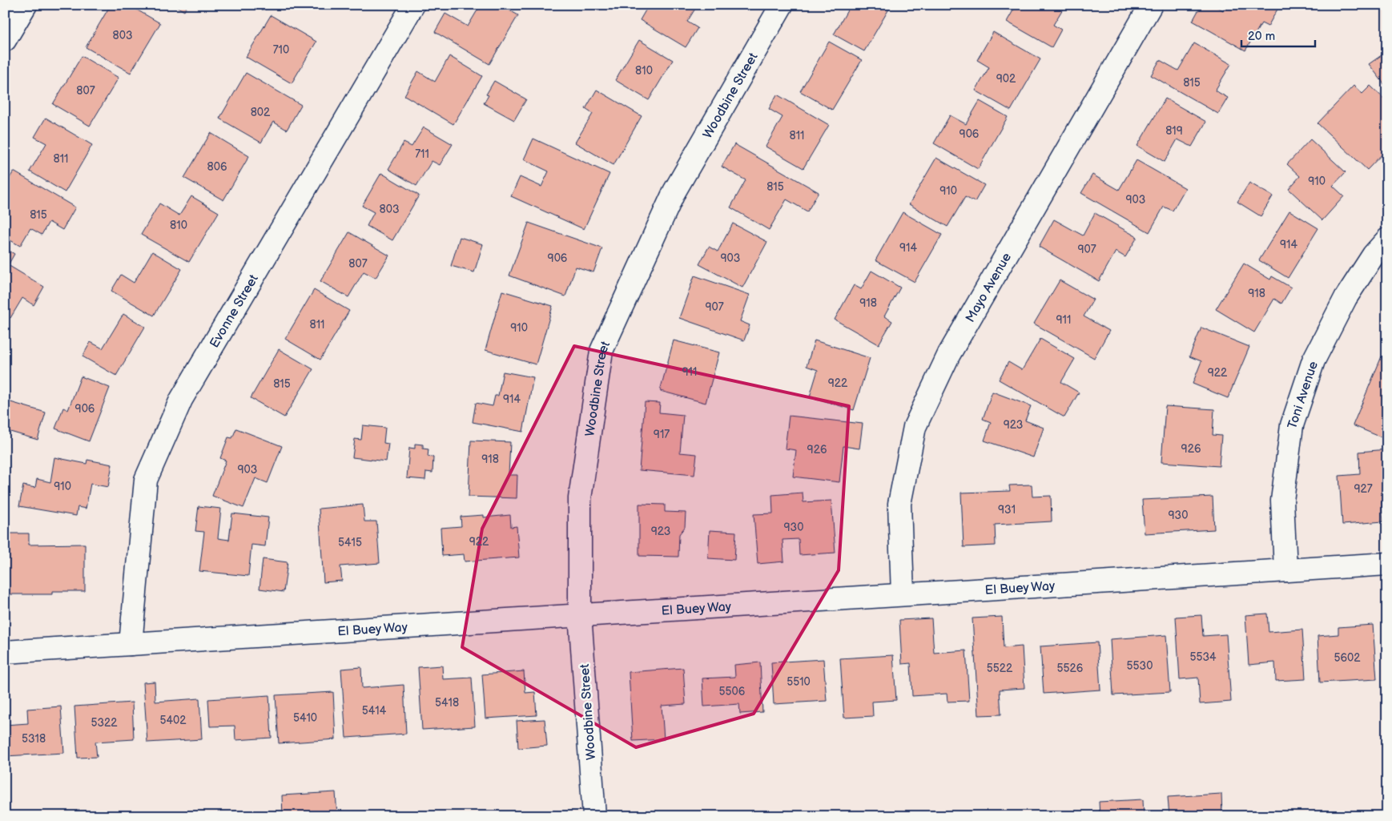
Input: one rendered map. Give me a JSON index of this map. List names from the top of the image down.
{
  "streets": {
    "street": [
      "Woodbine Street",
      "Mayo Avenue",
      "Evonne Street",
      "Toni Avenue",
      "El Buey Way"
    ]
  },
  "crossings": [
    ["Woodbine Street", "El Buey Way"],
    ["Mayo Avenue", "El Buey Way"],
    ["Evonne Street", "El Buey Way"],
    ["Toni Avenue", "El Buey Way"]
  ],
  "house_numbers": [
    "803",
    "710",
    "810",
    "902",
    "815",
    "807",
    "802",
    "819",
    "906",
    "811",
    "711",
    "811",
    "806",
    "910",
    "815",
    "910",
    "903",
    "803",
    "815",
    "810",
    "914",
    "914",
    "907",
    "906",
    "903",
    "807",
    "918",
    "918",
    "907",
    "911",
    "811",
    "910",
    "911",
    "922",
    "922",
    "815",
    "914",
    "906",
    "923",
    "917",
    "926",
    "926",
    "918",
    "903",
    "910",
    "927",
    "931",
    "930",
    "930",
    "923",
    "922",
    "5415",
    "5534",
    "5602",
    "5530",
    "5522",
    "5526",
    "5510",
    "5506",
    "5418",
    "5414",
    "5410",
    "5402",
    "5322",
    "5318"
  ],
  "scale_bar": "20 m"
}
